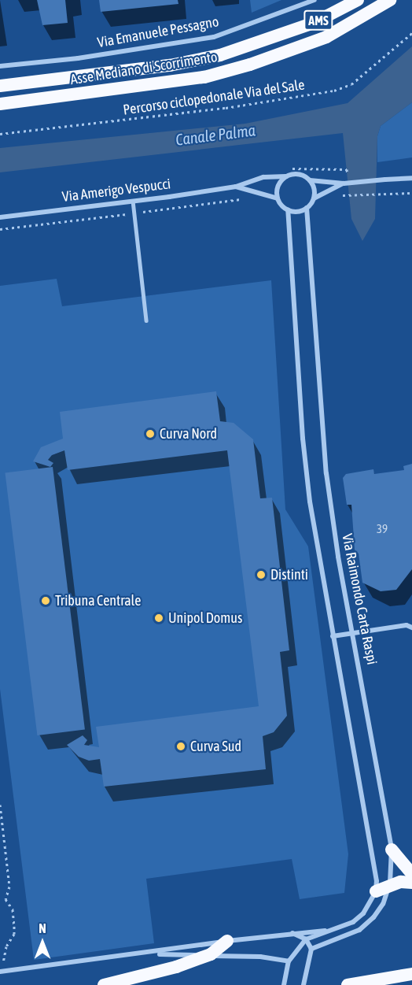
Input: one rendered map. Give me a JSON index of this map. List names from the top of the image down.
{
  "streets": {
    "highway": ["AMS", "Asse Mediano di Scorrimento"],
    "street": ["Via Emanuele Pessagno", "Via Amerigo Vespucci", "Via Raimondo Carta Raspi"],
    "path": ["Percorso ciclopedonale Via del Sale"]
  },
  "crossings": [
    ["Via Amerigo Vespucci", "Via Raimondo Carta Raspi"]
  ],
  "water": ["Canale Palma"],
  "places": [
    "Curva Nord",
    "Distinti",
    "Tribuna Centrale",
    "Unipol Domus",
    "Curva Sud"
  ],
  "house_numbers": ["39"],
  "north": "top"
}
